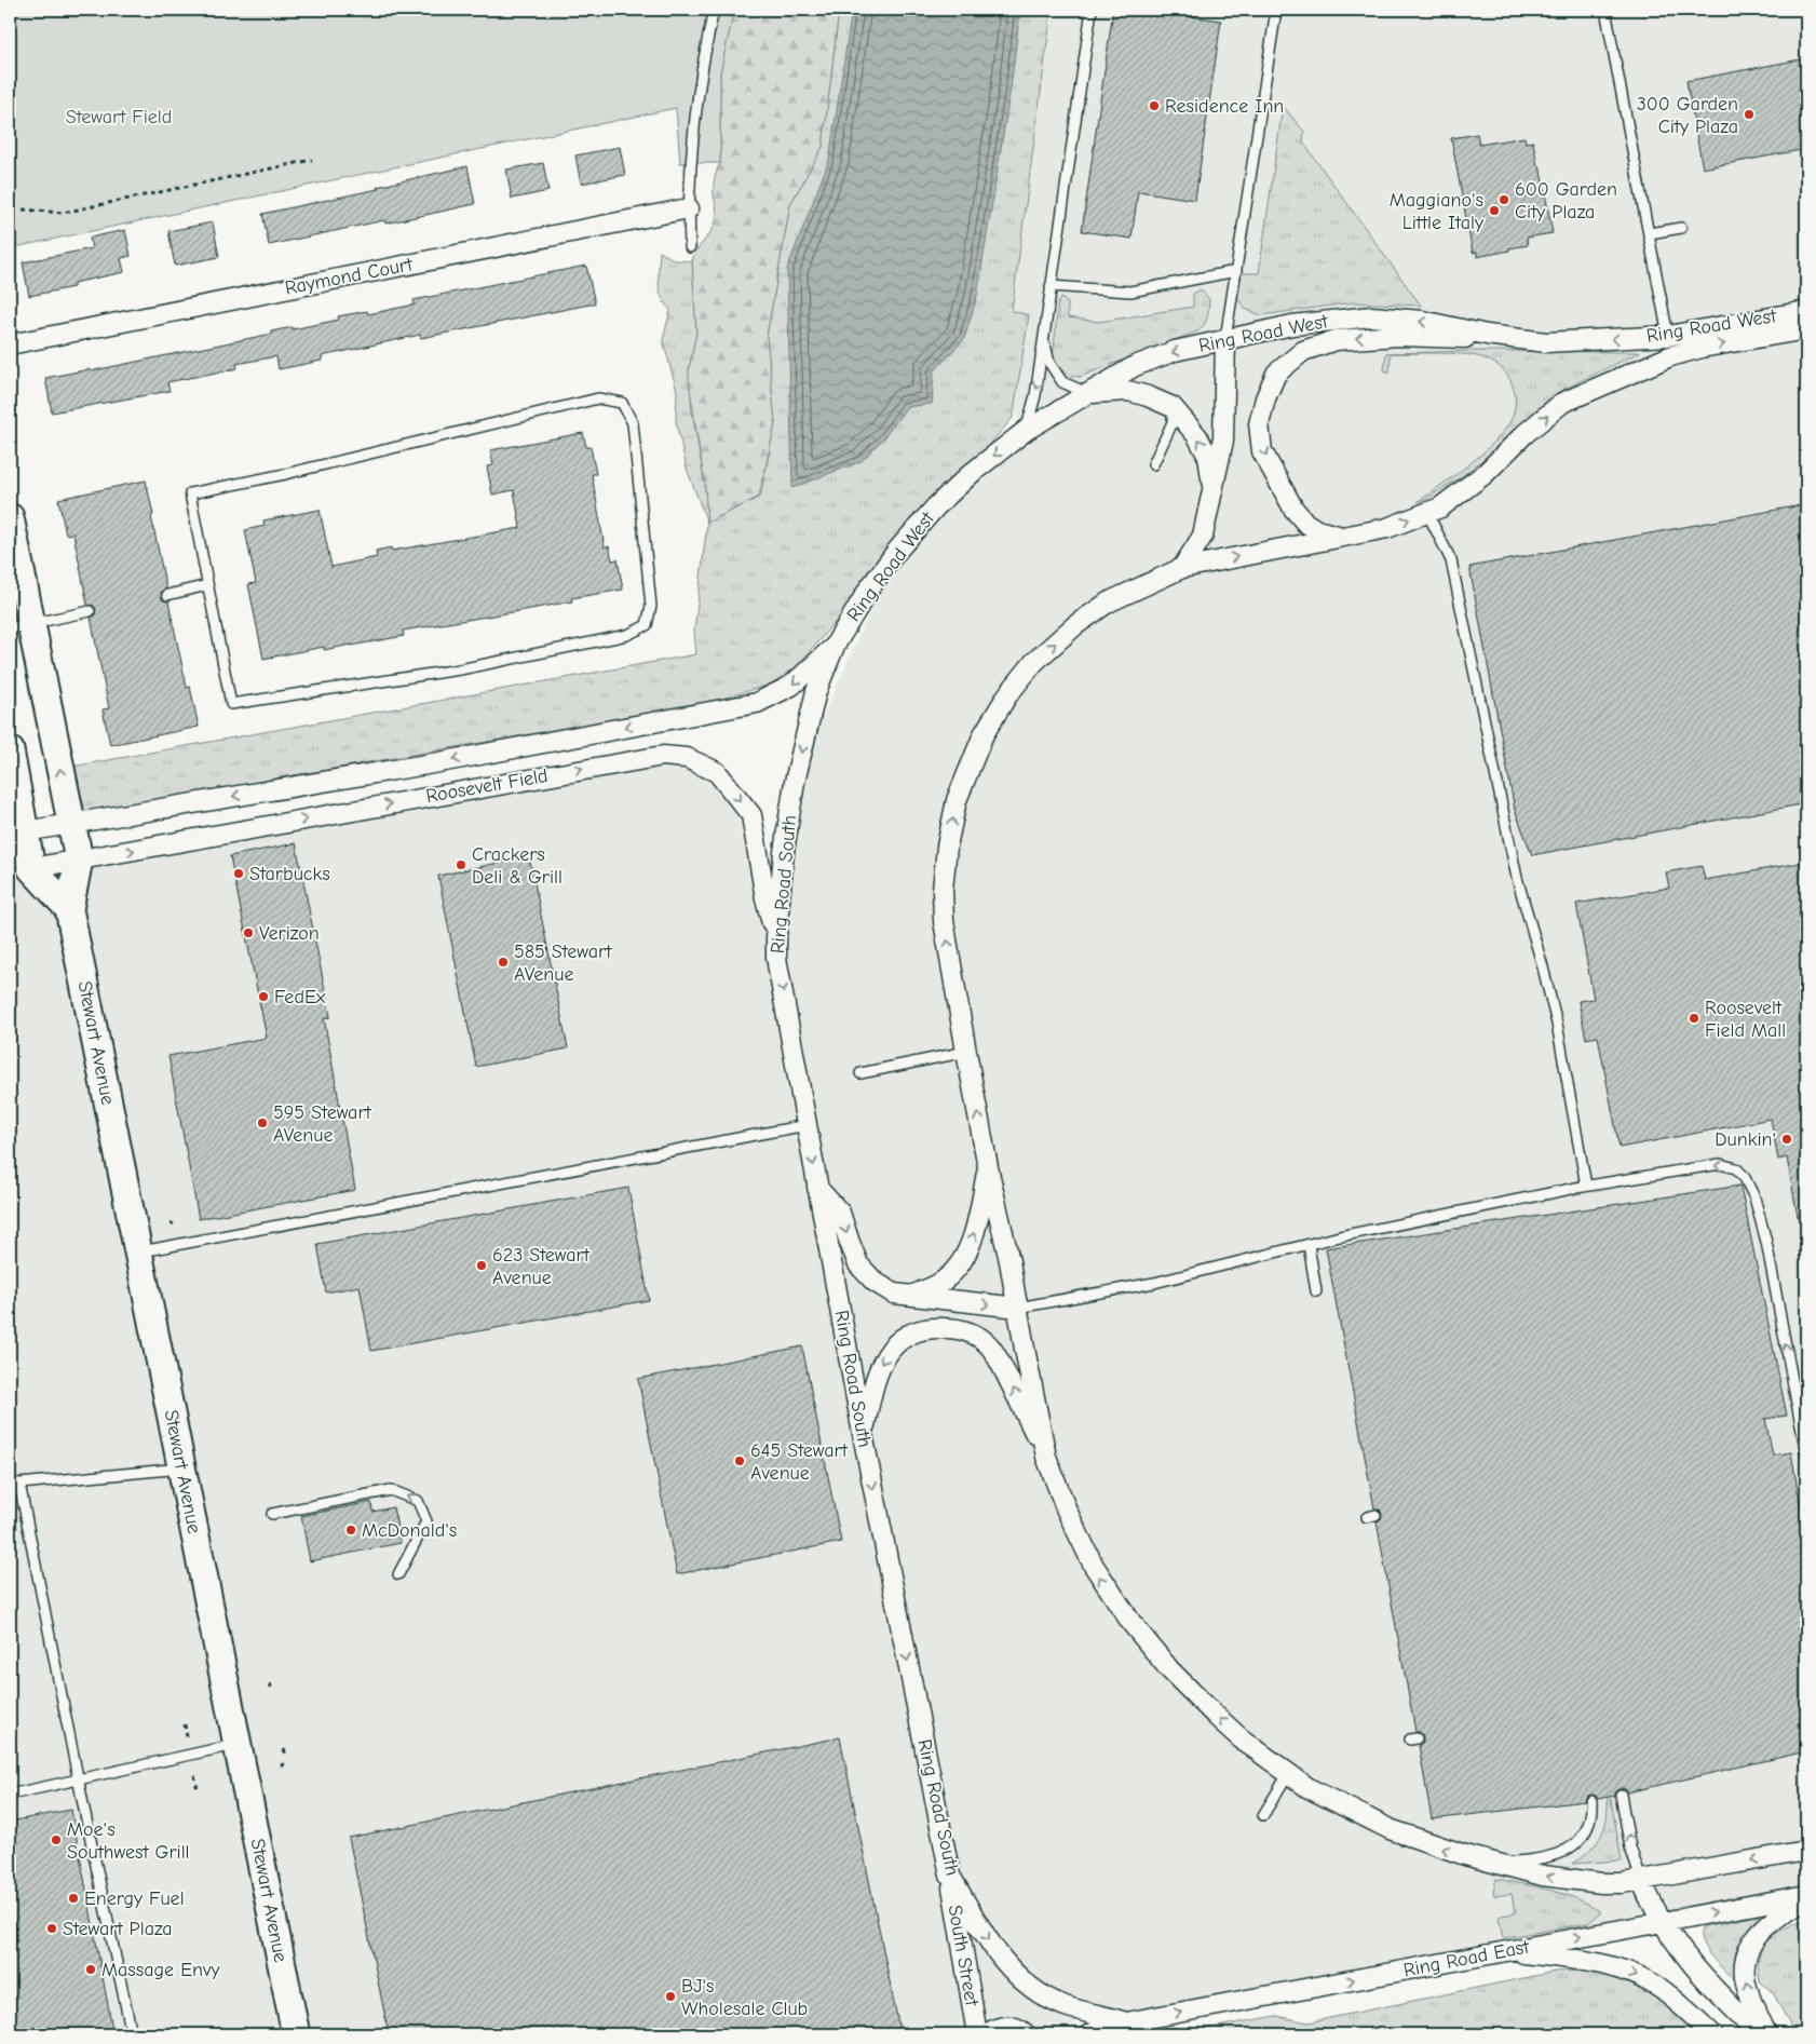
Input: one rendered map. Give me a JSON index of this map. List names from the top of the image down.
{
  "streets": {
    "main road": ["Stewart Avenue"],
    "street": [
      "Raymond Court",
      "Ring Road West",
      "Roosevelt Field",
      "Ring Road South",
      "South Street",
      "Ring Road East"
    ]
  },
  "crossings": [
    ["Ring Road West", "Roosevelt Field"],
    ["Ring Road West", "Ring Road South"],
    ["Roosevelt Field", "Ring Road South"],
    ["Roosevelt Field", "Stewart Avenue"],
    ["Ring Road South", "South Street"],
    ["Ring Road South", "Ring Road East"]
  ],
  "one_way": ["Ring Road South"],
  "parks": ["Stewart Field"],
  "places": [
    "Residence Inn",
    "300 Garden City Plaza",
    "600 Garden City Plaza",
    "Maggiano's Little Italy",
    "Crackers Deli & Grill",
    "Starbucks",
    "Verizon",
    "585 Stewart AVenue",
    "FedEx",
    "Roosevelt Field Mall",
    "595 Stewart AVenue",
    "Dunkin'",
    "623 Stewart Avenue",
    "645 Stewart Avenue",
    "McDonald's",
    "Moe's Southwest Grill",
    "Energy Fuel",
    "Stewart Plaza",
    "Massage Envy",
    "BJ's Wholesale Club"
  ]
}
